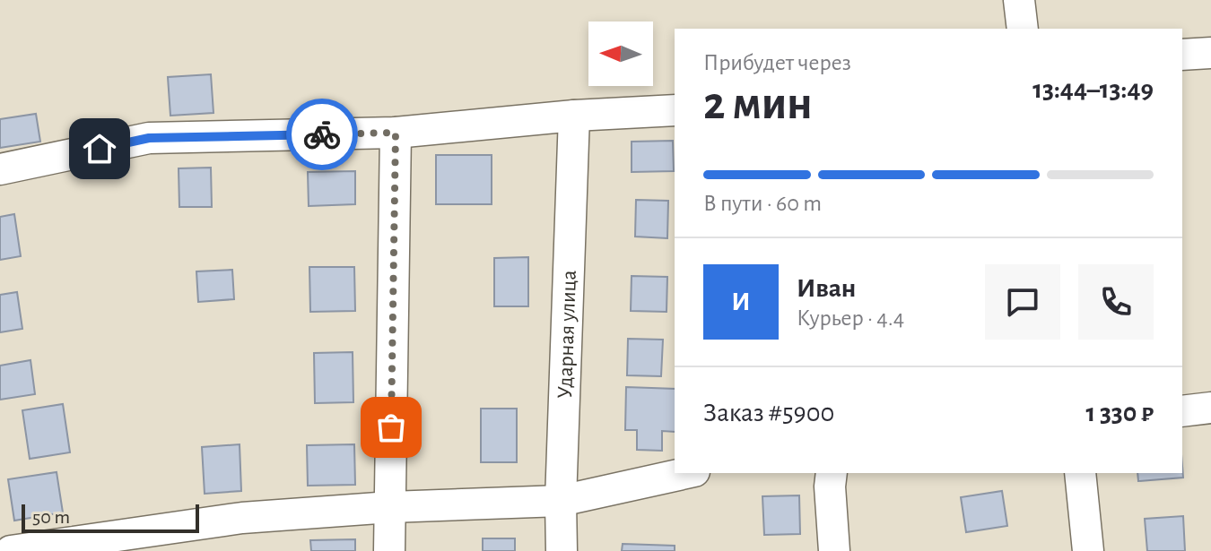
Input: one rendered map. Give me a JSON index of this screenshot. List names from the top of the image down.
{
  "streets": {
    "street": ["Ударная улица"]
  },
  "scale_bar": "50 m",
  "north": "left",
  "page": {
    "heading": ["2 мин", "Прибудет через", "13:44–13:49"],
    "panel": [
      "Иван",
      "Курьер · 4.4",
      "Заказ #5900",
      "1 330 ₽"
    ],
    "bar": "В пути · 60 m",
    "round": "И",
    "scale": "50 m"
  }
}
